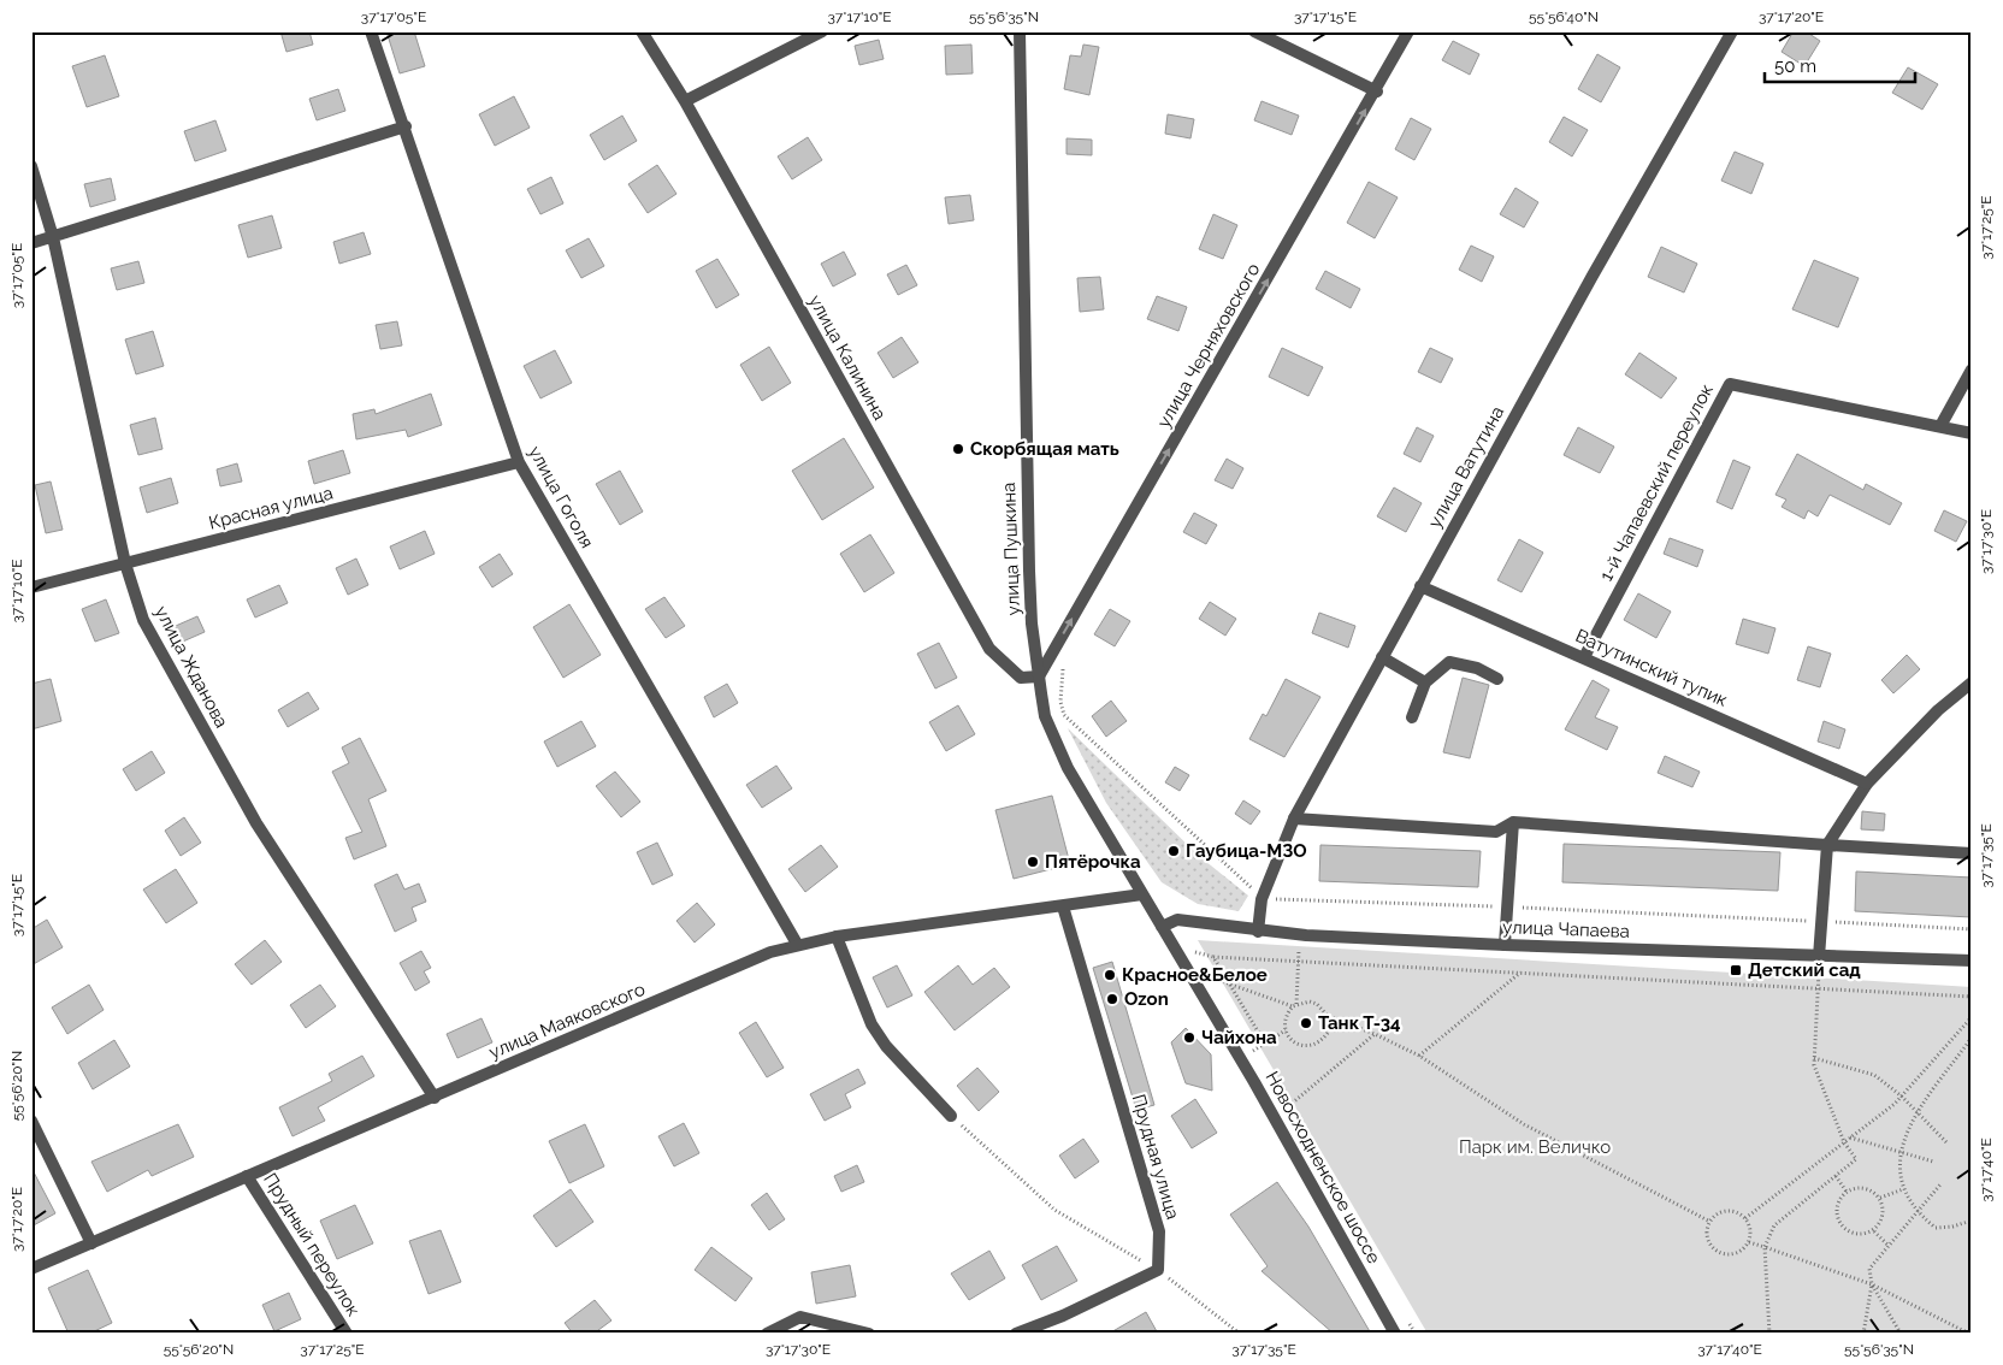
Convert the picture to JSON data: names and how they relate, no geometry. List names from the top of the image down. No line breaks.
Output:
{"streets":{"street":["улица Черняховского","улица Калинина","улица Ватутина","1-й Чапаевский переулок","улица Гоголя","Красная улица","улица Пушкина","улица Жданова","Ватутинский тупик","улица Чапаева","улица Маяковского","Прудная улица","Новосходненское шоссе","Прудный переулок"]},"crossings":[["улица Черняховского","улица Калинина"],["улица Черняховского","улица Пушкина"],["улица Калинина","улица Пушкина"],["улица Ватутина","Ватутинский тупик"],["улица Ватутина","улица Чапаева"],["1-й Чапаевский переулок","Ватутинский тупик"],["улица Гоголя","Красная улица"],["улица Гоголя","улица Маяковского"],["Красная улица","улица Жданова"],["улица Пушкина","улица Чапаева"],["улица Пушкина","улица Маяковского"],["улица Пушкина","Новосходненское шоссе"],["улица Жданова","улица Маяковского"],["улица Чапаева","Новосходненское шоссе"],["улица Маяковского","Прудная улица"],["улица Маяковского","Прудный переулок"]],"one_way":["улица Черняховского"],"parks":["Парк им. Величко"],"places":{"other":["Скорбящая мать","Гаубица-МЗО","Пятёрочка","Красное&Белое","Ozon","Танк Т-34","Чайхона"],"transit":["Детский сад"]},"scale_bar":"50 m","coordinates":["37°17'05\"E","37°17'10\"E","55°56'35\"N","37°17'15\"E","55°56'40\"N","37°17'20\"E","37°17'25\"E","37°17'30\"E","37°17'35\"E","55°56'20\"N","37°17'40\"E"]}
